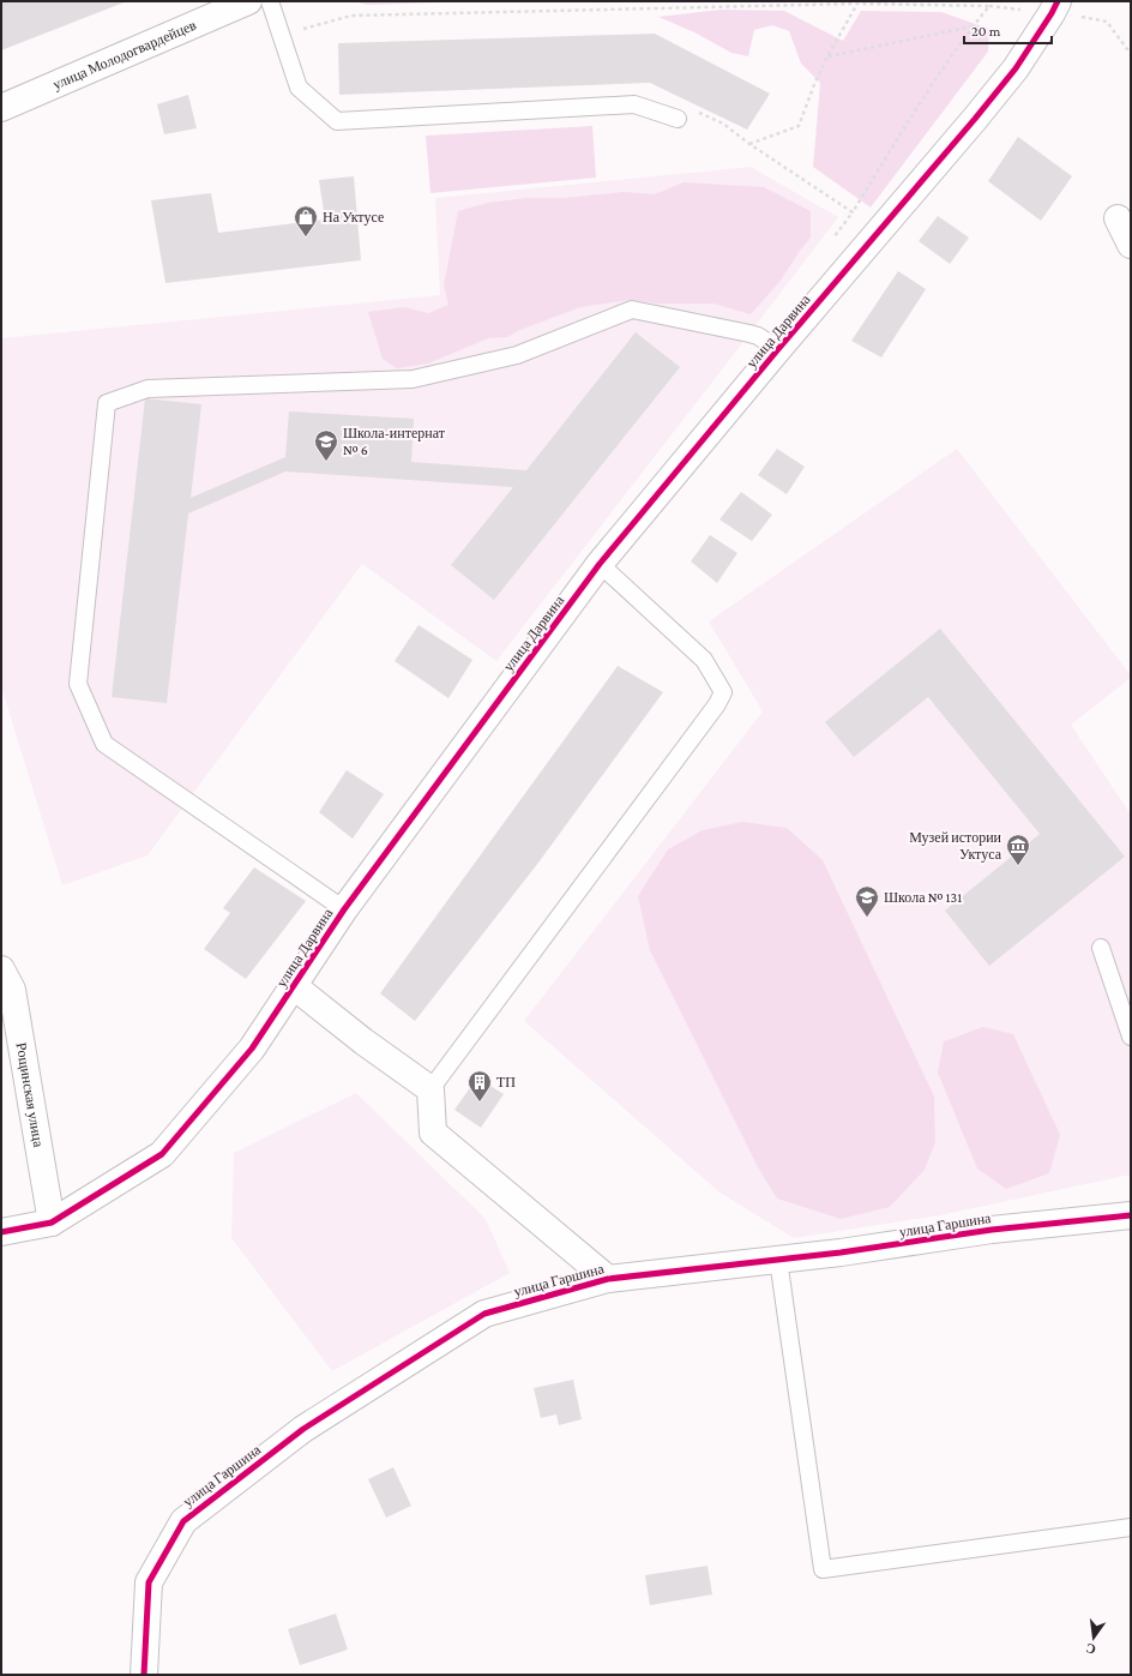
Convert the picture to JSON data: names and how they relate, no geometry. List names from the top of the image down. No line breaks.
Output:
{"streets":{"street":["улица Молодогвардейцев","улица Дарвина","Рощинская улица","улица Гаршина"]},"crossings":[["улица Дарвина","Рощинская улица"]],"places":{"shop":["На Уктусе"],"school or university":["Школа-интернат № 6","Школа № 131"],"museum":["Музей истории Уктуса"],"building":["ТП"]},"scale_bar":"20 m","north":"bottom"}
